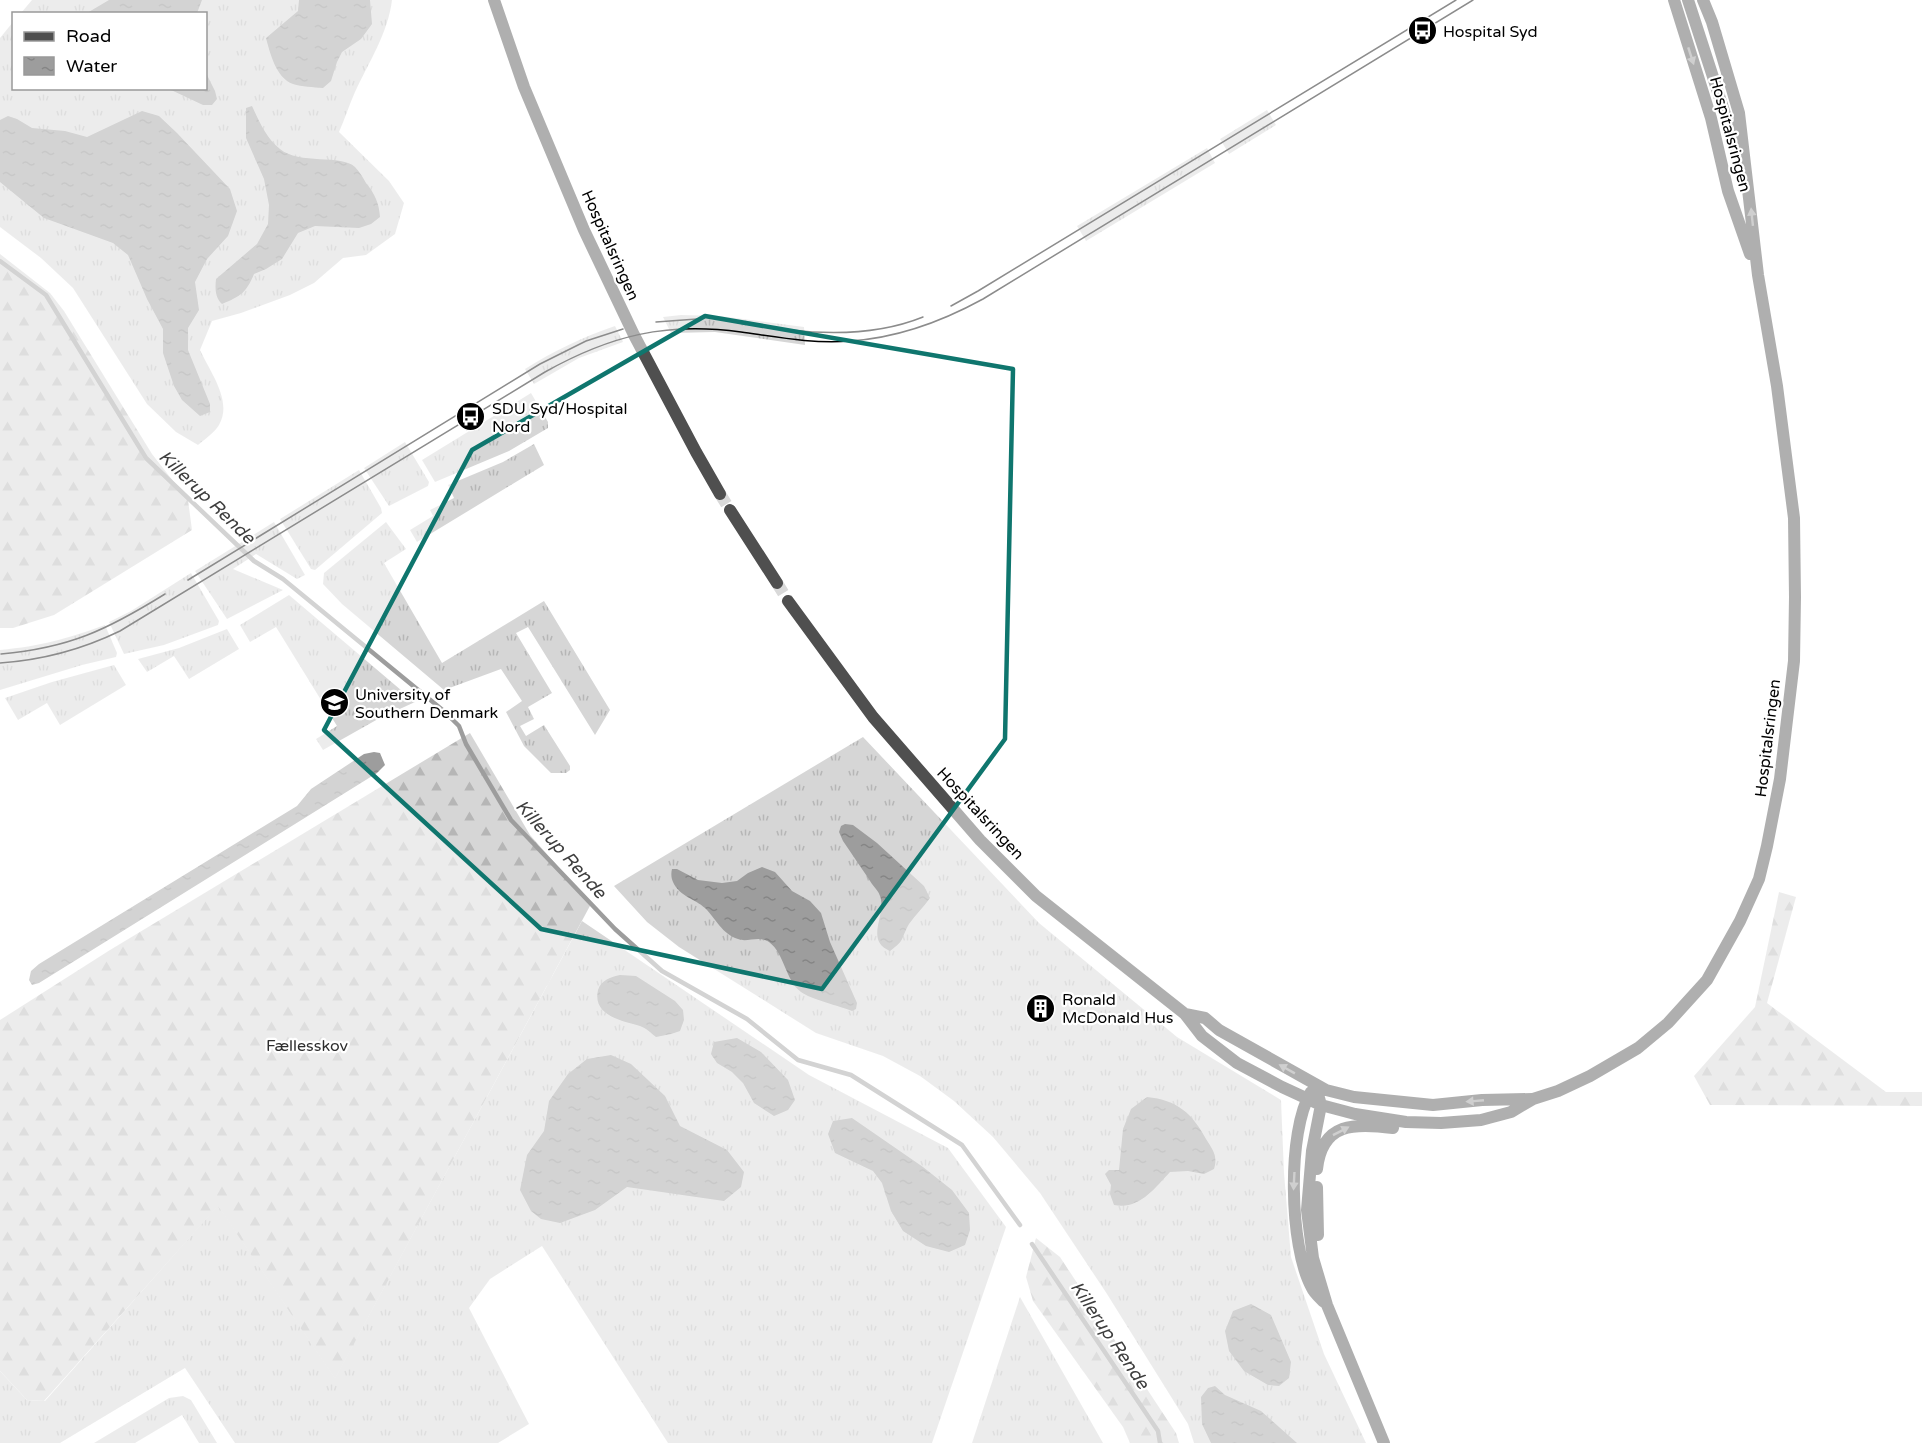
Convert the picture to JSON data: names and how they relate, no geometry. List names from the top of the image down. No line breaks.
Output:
{"streets":{"street":["Hospitalsringen"]},"water":["Killerup Rende"],"parks":["Fællesskov"],"places":{"bus stop":["Hospital Syd","SDU Syd/Hospital Nord"],"school or university":["University of Southern Denmark"],"building":["Ronald McDonald Hus"]},"legend":["Road","Water"]}
